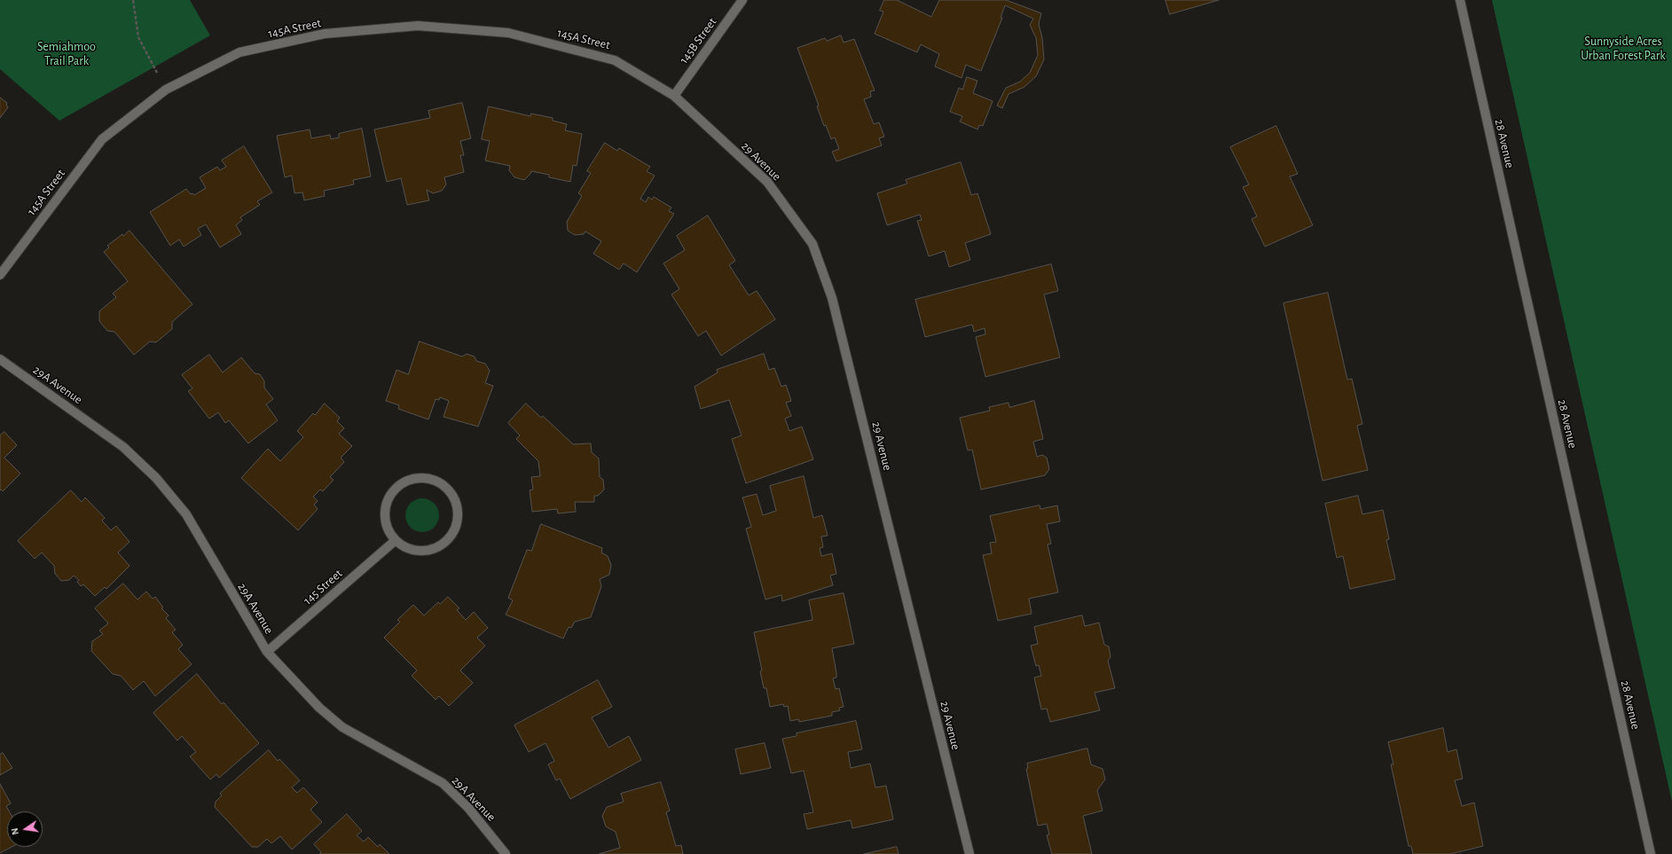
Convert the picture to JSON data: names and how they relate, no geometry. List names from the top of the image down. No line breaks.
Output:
{"streets":{"street":["145A Street","145B Street","28 Avenue","29 Avenue","29A Avenue","145 Street"]},"crossings":[["145A Street","145B Street"],["145A Street","29 Avenue"],["145B Street","29 Avenue"],["29A Avenue","145 Street"]],"parks":["Sunnyside Acres Urban Forest Park","Semiahmoo Trail Park"],"north":"left"}
